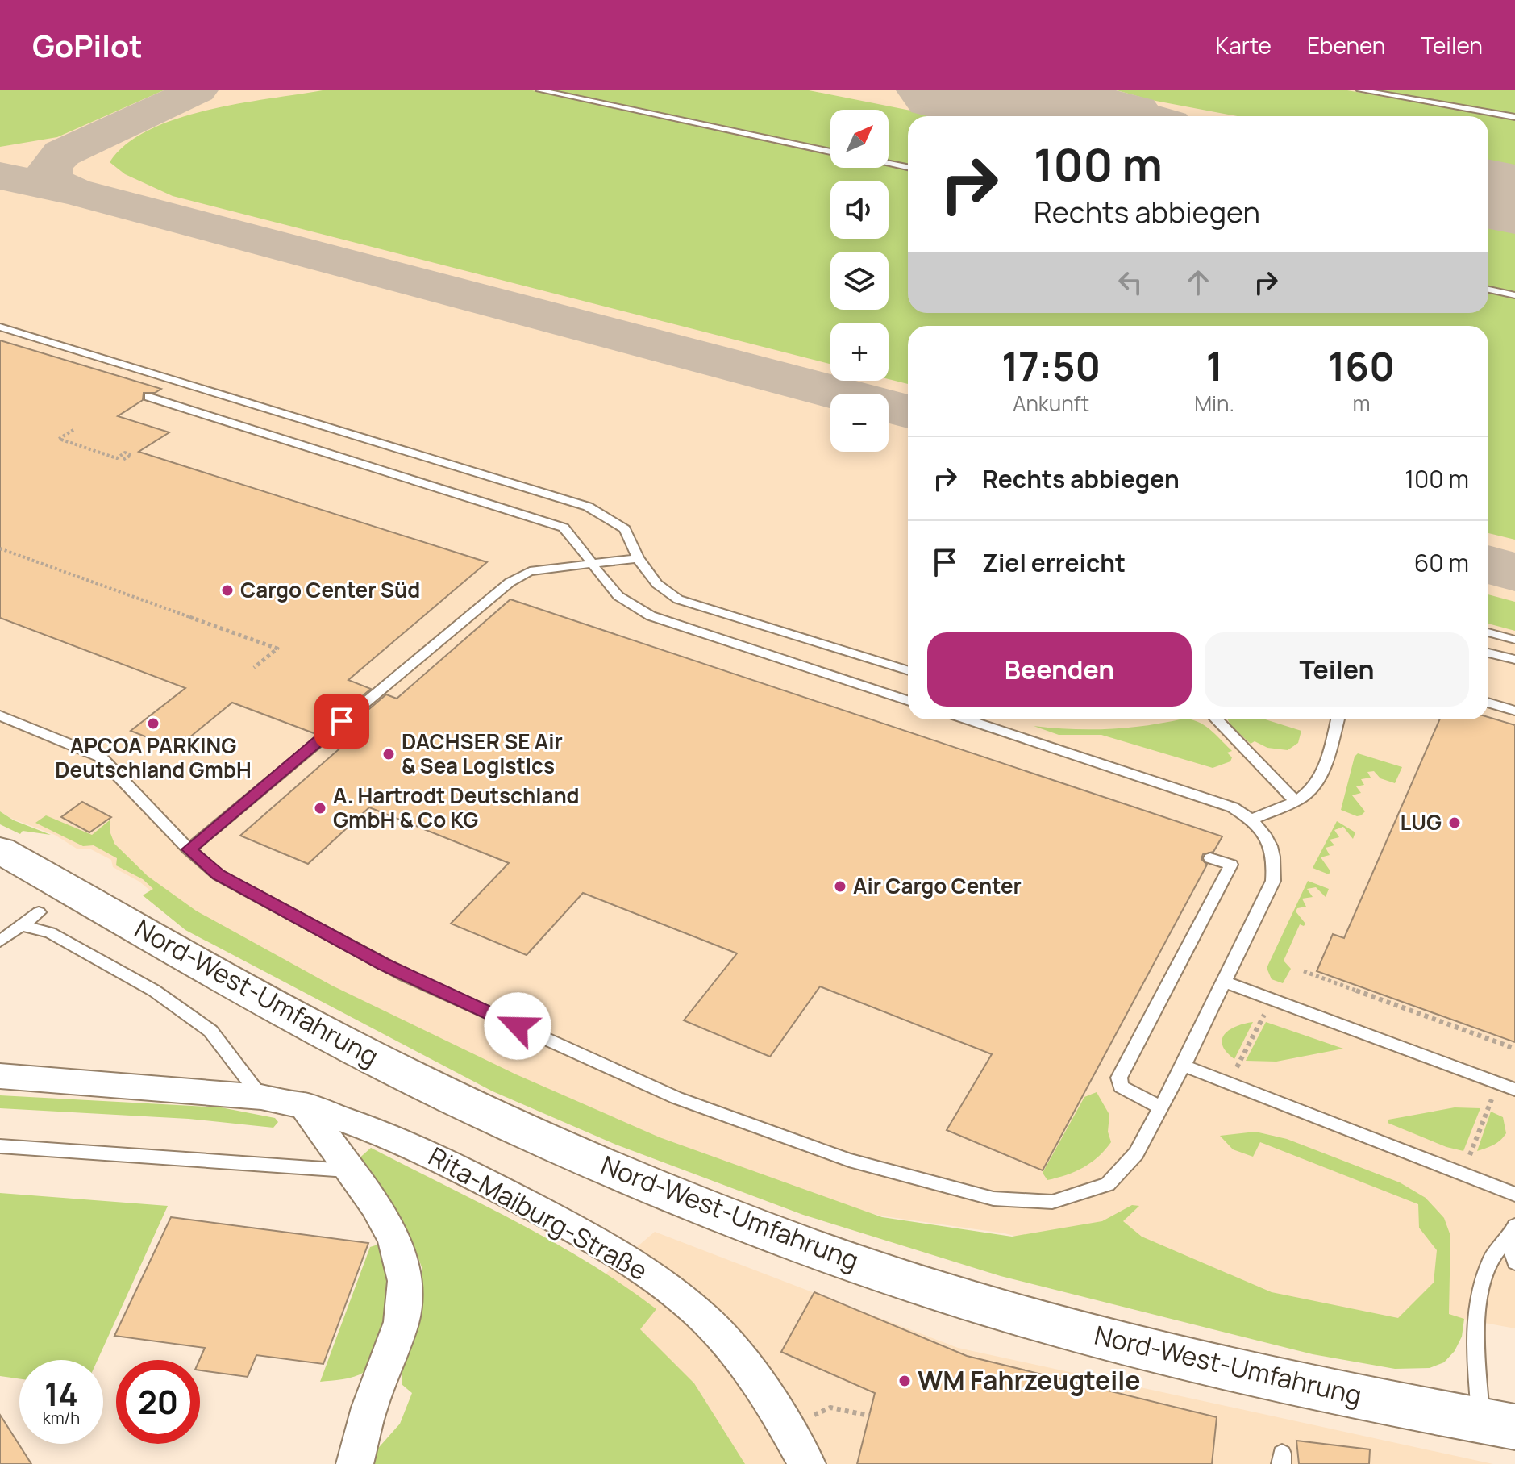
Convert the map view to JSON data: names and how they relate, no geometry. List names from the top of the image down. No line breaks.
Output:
{"streets":{"main road":["Nord-West-Umfahrung"],"street":["Rita-Maiburg-Straße"]},"places":["Cargo Center Süd","APCOA PARKING Deutschland GmbH","DACHSER SE Air & Sea Logistics","A. Hartrodt Deutschland GmbH & Co KG","LUG","Air Cargo Center","WM Fahrzeugteile"],"north":"top right","page":{"header":"GoPilot","nav":["Karte","Ebenen","Teilen"],"map_buttons":["+","−"],"turn":["100 m","Rechts abbiegen"],"eta":["17:50","Ankunft","1","Min.","160","m"],"list":[{"name":"Rechts abbiegen","value":"100 m"},{"name":"Ziel erreicht","value":"60 m"}],"buttons":["Beenden","Teilen"],"speed":"14 km/h","limit":"20"}}
